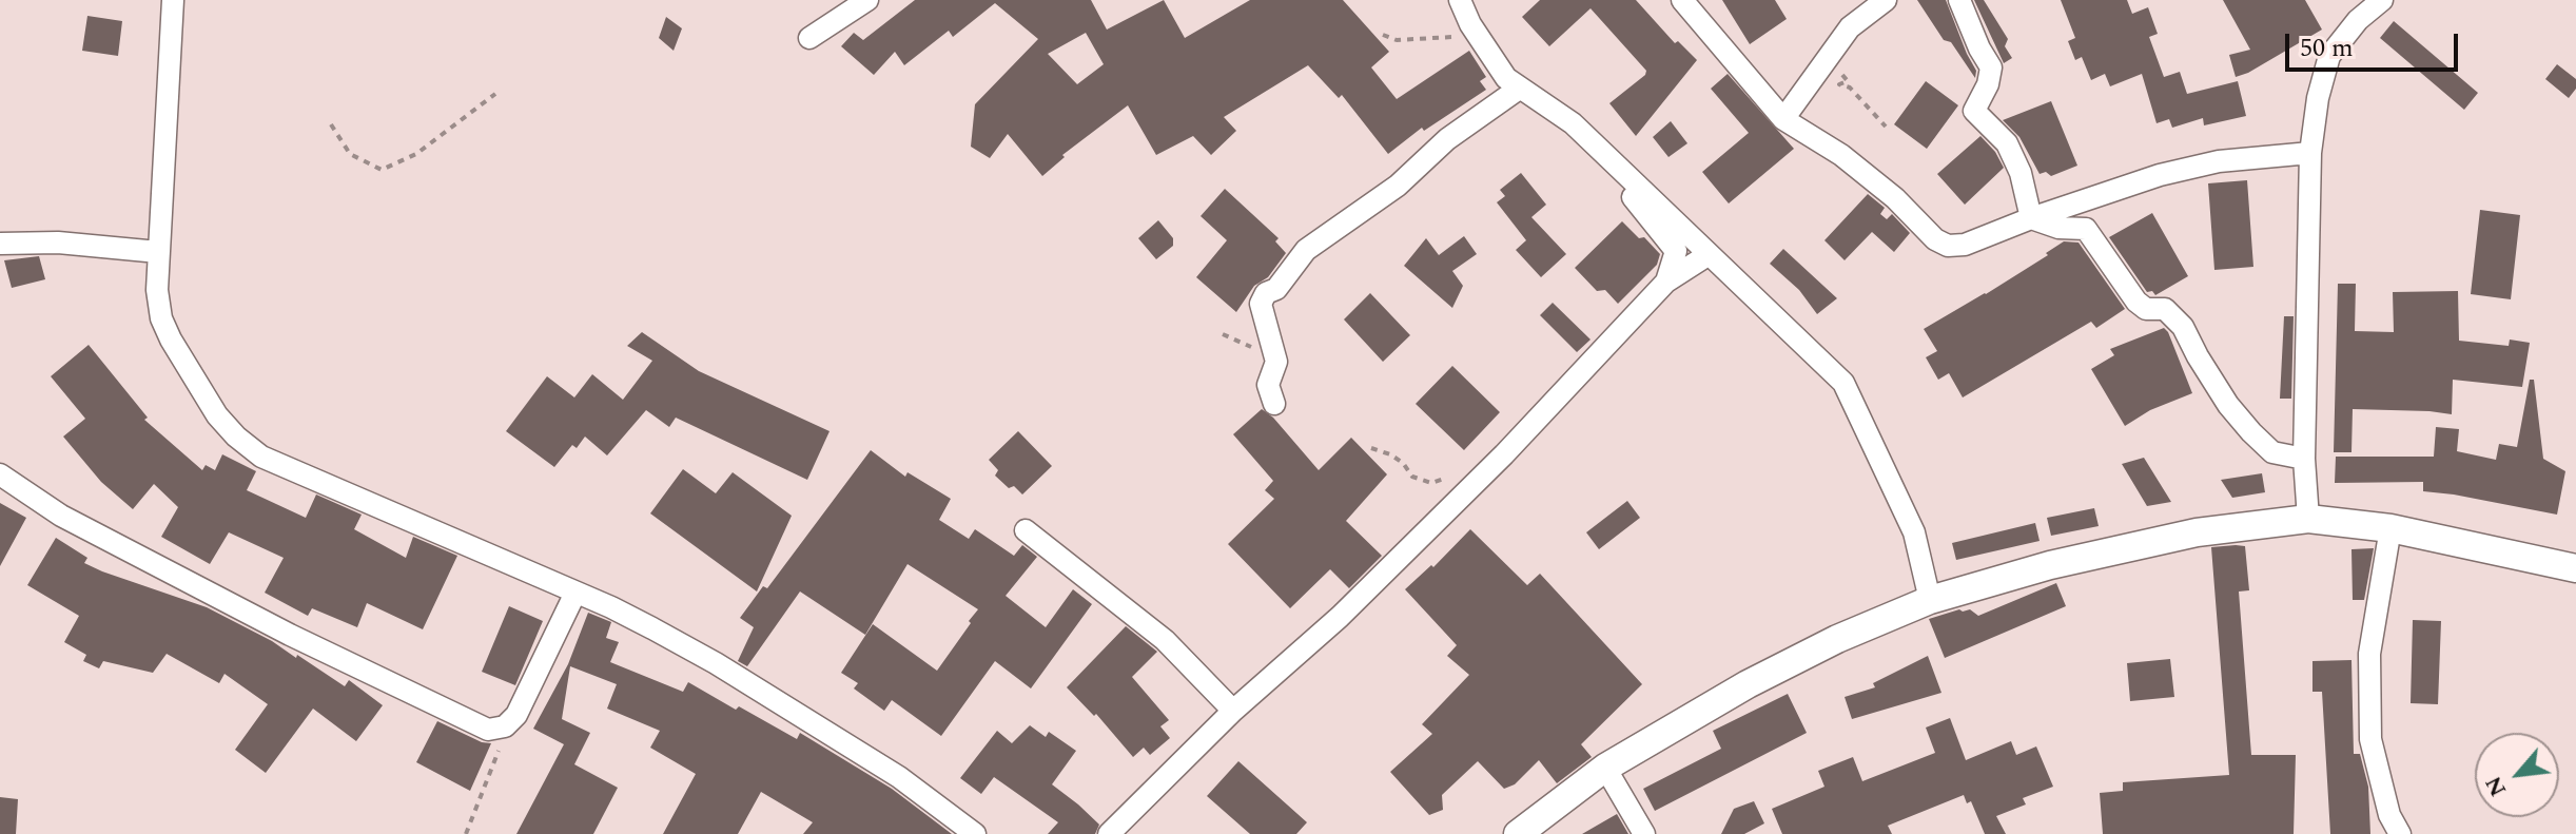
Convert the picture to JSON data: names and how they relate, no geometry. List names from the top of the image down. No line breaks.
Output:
{"scale_bar":"50 m","north":"bottom left"}
